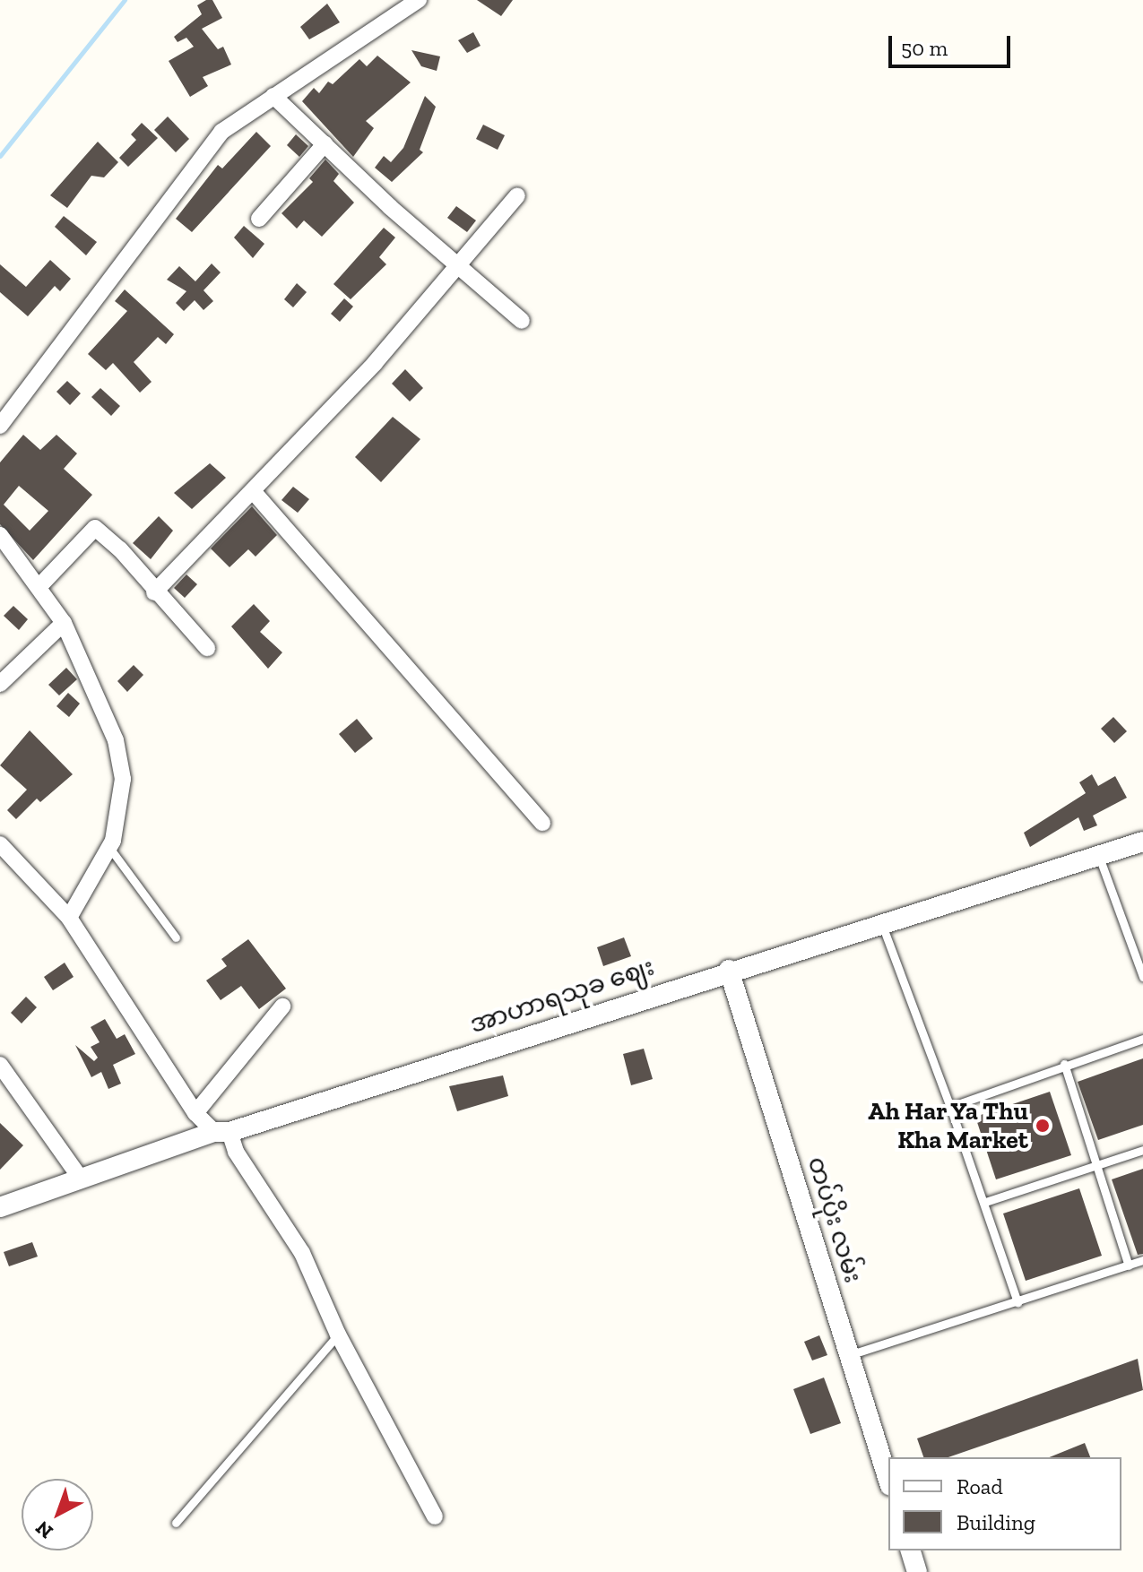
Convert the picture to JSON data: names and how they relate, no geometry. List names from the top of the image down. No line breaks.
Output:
{"streets":{"street":["အာဟာရသုခ ဈေး","တပ်ပိုး လမ်း"]},"crossings":[["အာဟာရသုခ ဈေး","တပ်ပိုး လမ်း"]],"places":["Ah Har Ya Thu Kha Market"],"legend":["Road","Building"],"scale_bar":"50 m","north":"bottom left"}
